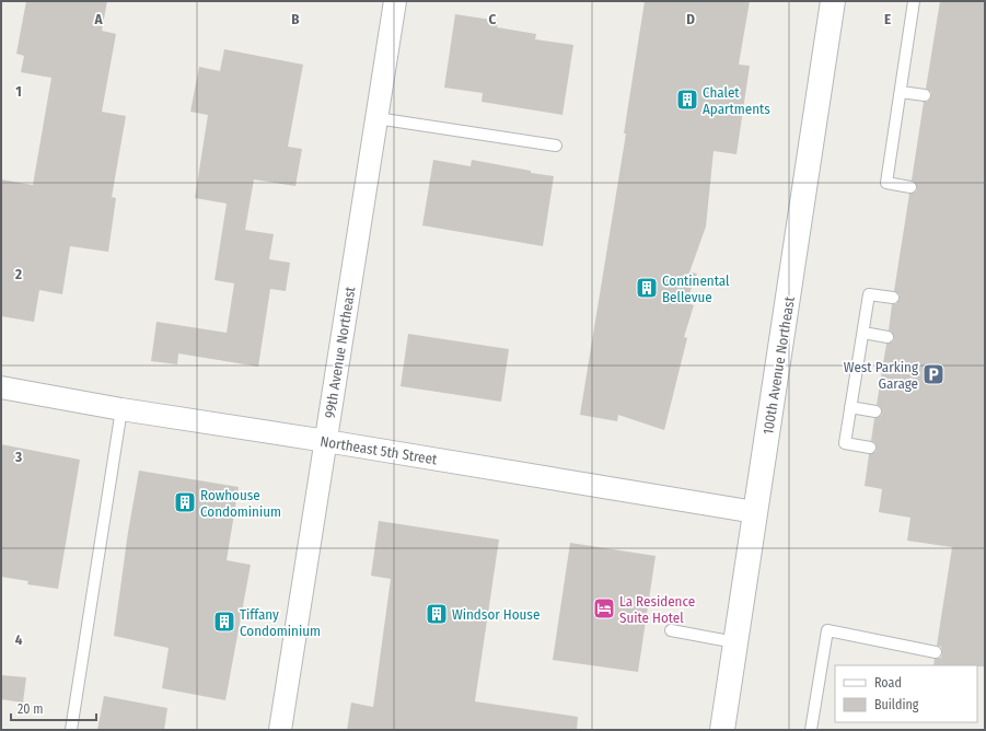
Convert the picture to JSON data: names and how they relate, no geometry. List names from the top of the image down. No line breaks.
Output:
{"streets":{"main road":["100th Avenue Northeast"],"street":["99th Avenue Northeast","Northeast 5th Street"]},"crossings":[["99th Avenue Northeast","Northeast 5th Street"],["100th Avenue Northeast","Northeast 5th Street"]],"places":{"building":["Chalet Apartments","Continental Bellevue","Rowhouse Condominium","Windsor House","Tiffany Condominium"],"parking":["West Parking Garage"],"hotel":["La Residence Suite Hotel"]},"legend":["Road","Building"],"scale_bar":"20 m","grid":{"columns":["A","B","C","D","E"],"rows":["1","2","3","4"]}}
